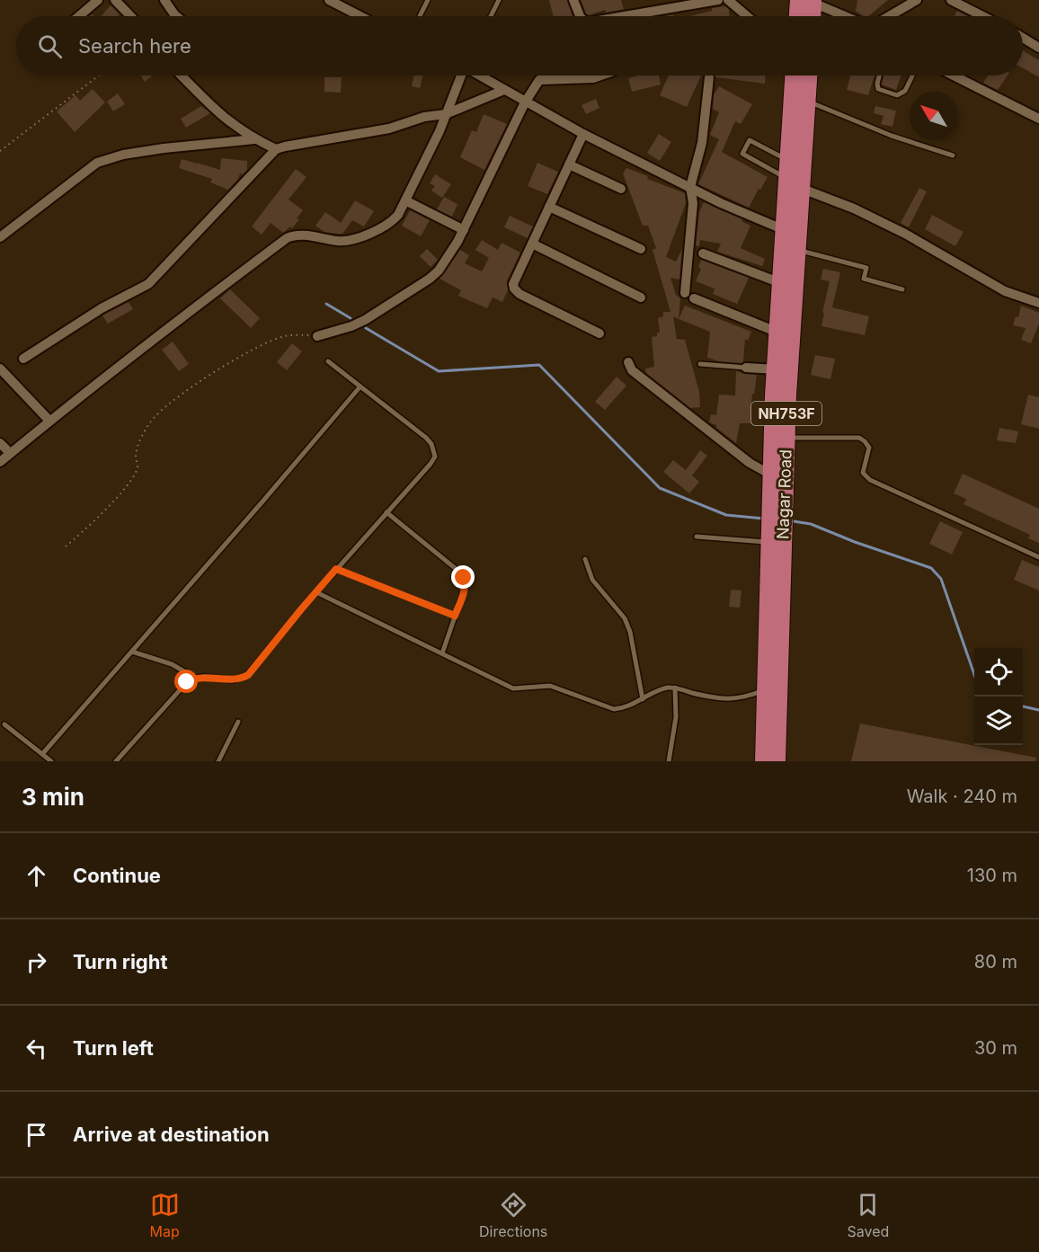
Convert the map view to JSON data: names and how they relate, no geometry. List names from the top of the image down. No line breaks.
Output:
{"streets":{"highway":["NH753F","Nagar Road"]},"north":"top left","page":{"search":"Search here","heading":["3 min","Walk · 240 m"],"list":[["Continue","130 m"],["Turn right","80 m"],["Turn left","30 m"],"Arrive at destination"],"nav":["Map","Directions","Saved"]}}
